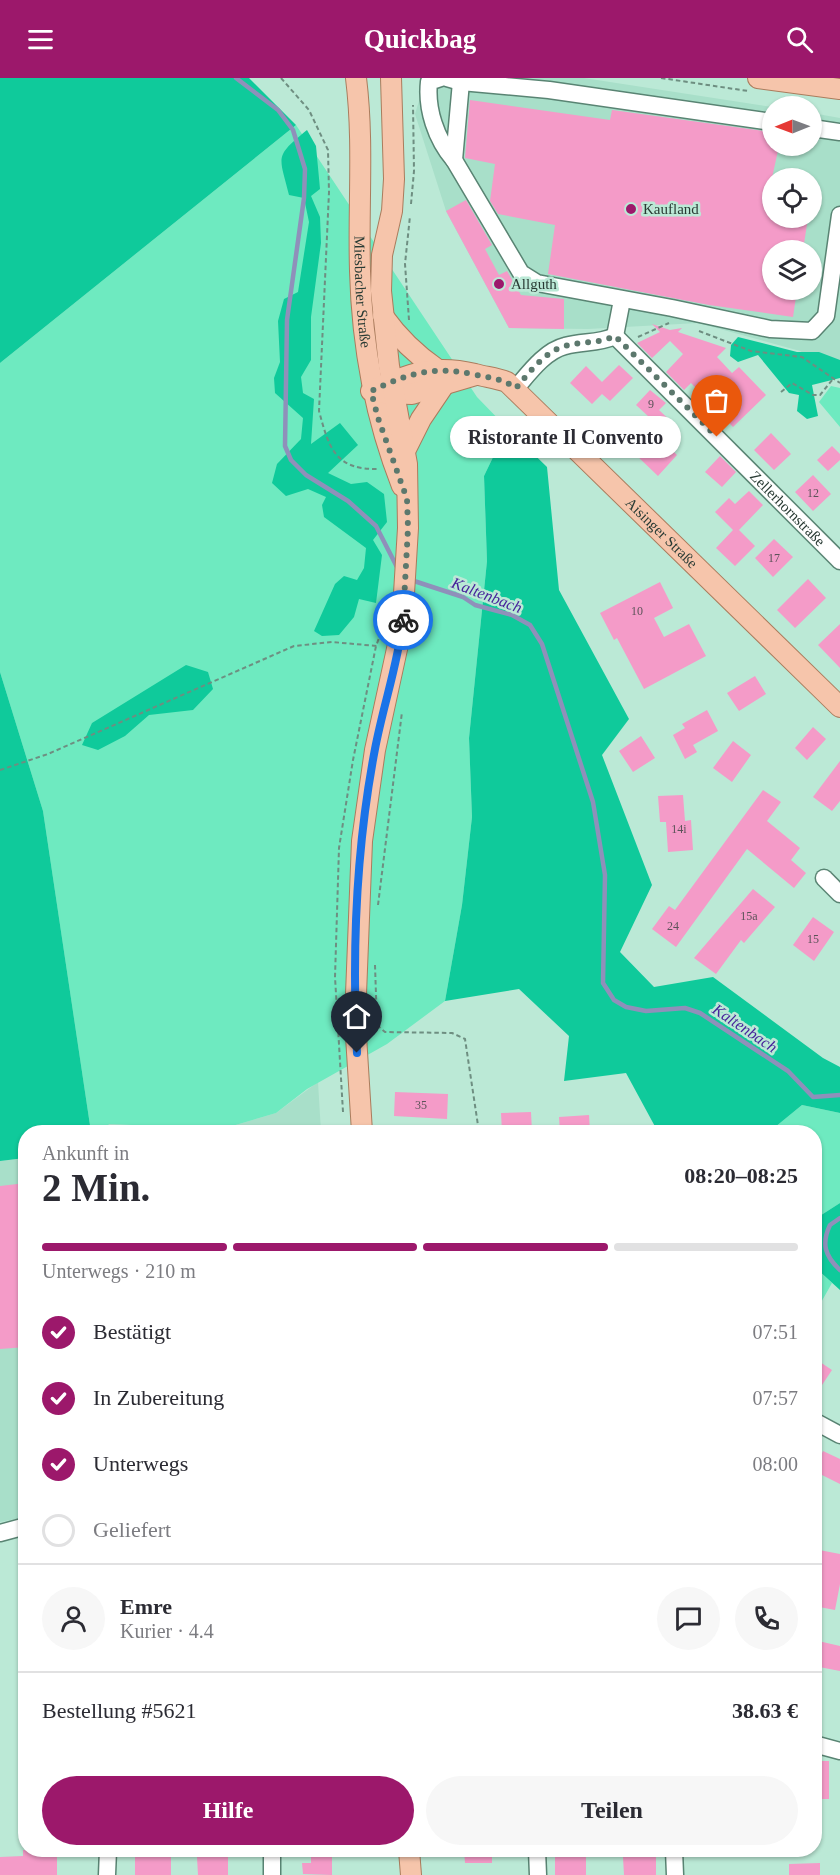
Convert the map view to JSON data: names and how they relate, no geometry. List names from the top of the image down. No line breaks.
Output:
{"streets":{"main road":["Miesbacher Straße","Aisinger Straße"],"street":["Zellerhornstraße"]},"crossings":[["Miesbacher Straße","Aisinger Straße"]],"water":["Kaltenbach"],"places":["Kaufland","Allguth","Ristorante Il Convento"],"house_numbers":["9","12","17","10","14i","15a","24","15","35"],"north":"left","page":{"header":"Quickbag","bubble":"Ristorante Il Convento","heading":["2 Min.","Ankunft in","08:20–08:25"],"panel":["Emre","Kurier · 4.4","Bestellung #5621","38.63 €"],"bar":"Unterwegs · 210 m","list":[["Bestätigt","07:51"],["In Zubereitung","07:57"],["Unterwegs","08:00"],"Geliefert"],"buttons":["Hilfe","Teilen"]}}
